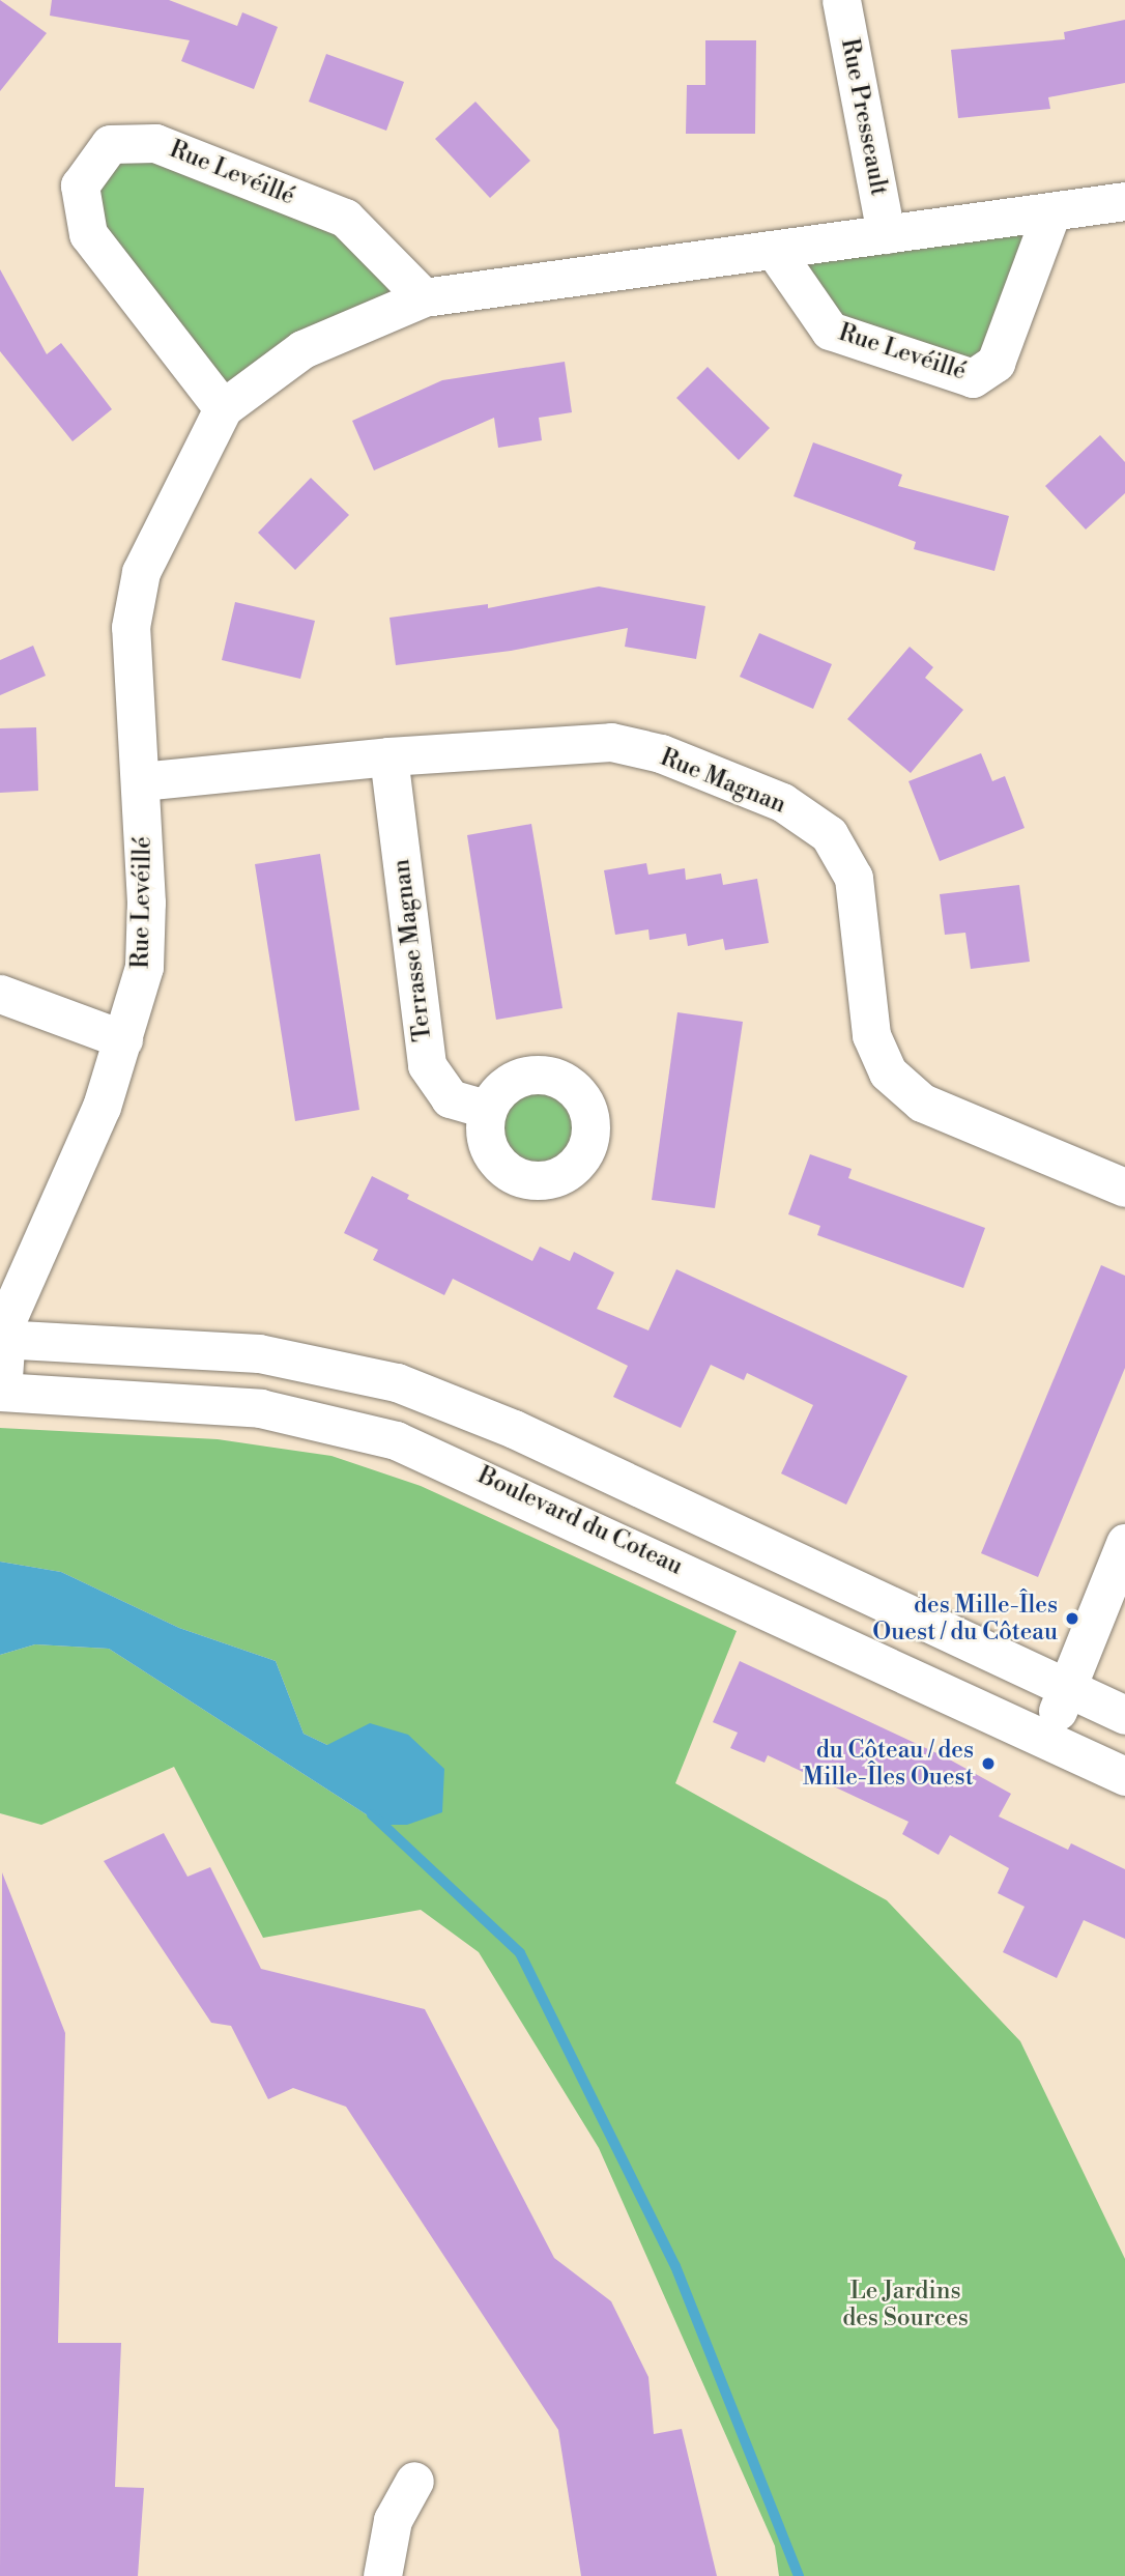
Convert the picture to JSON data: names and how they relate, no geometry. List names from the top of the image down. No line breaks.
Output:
{"streets":{"street":["Rue Presseault","Rue Levéillé","Rue Magnan","Terrasse Magnan","Boulevard du Coteau"]},"crossings":[["Rue Presseault","Rue Levéillé"],["Rue Levéillé","Rue Magnan"],["Rue Levéillé","Boulevard du Coteau"],["Rue Magnan","Terrasse Magnan"]],"parks":["Le Jardins des Sources"],"places":["des Mille-Îles Ouest / du Côteau","du Côteau / des Mille-Îles Ouest"]}
